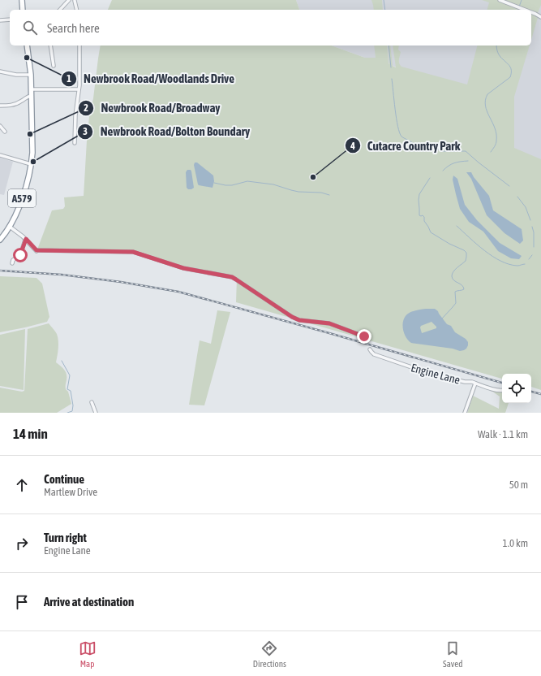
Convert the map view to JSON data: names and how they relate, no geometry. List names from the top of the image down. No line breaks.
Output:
{"streets":{"highway":["A579"],"street":["Engine Lane"]},"places":["Newbrook Road/Woodlands Drive","Newbrook Road/Broadway","Newbrook Road/Bolton Boundary","Cutacre Country Park"],"page":{"search":"Search here","heading":["14 min","Walk · 1.1 km"],"list":[["Continue","Martlew Drive","50 m"],["Turn right","Engine Lane","1.0 km"],"Arrive at destination"],"nav":["Map","Directions","Saved"]}}
